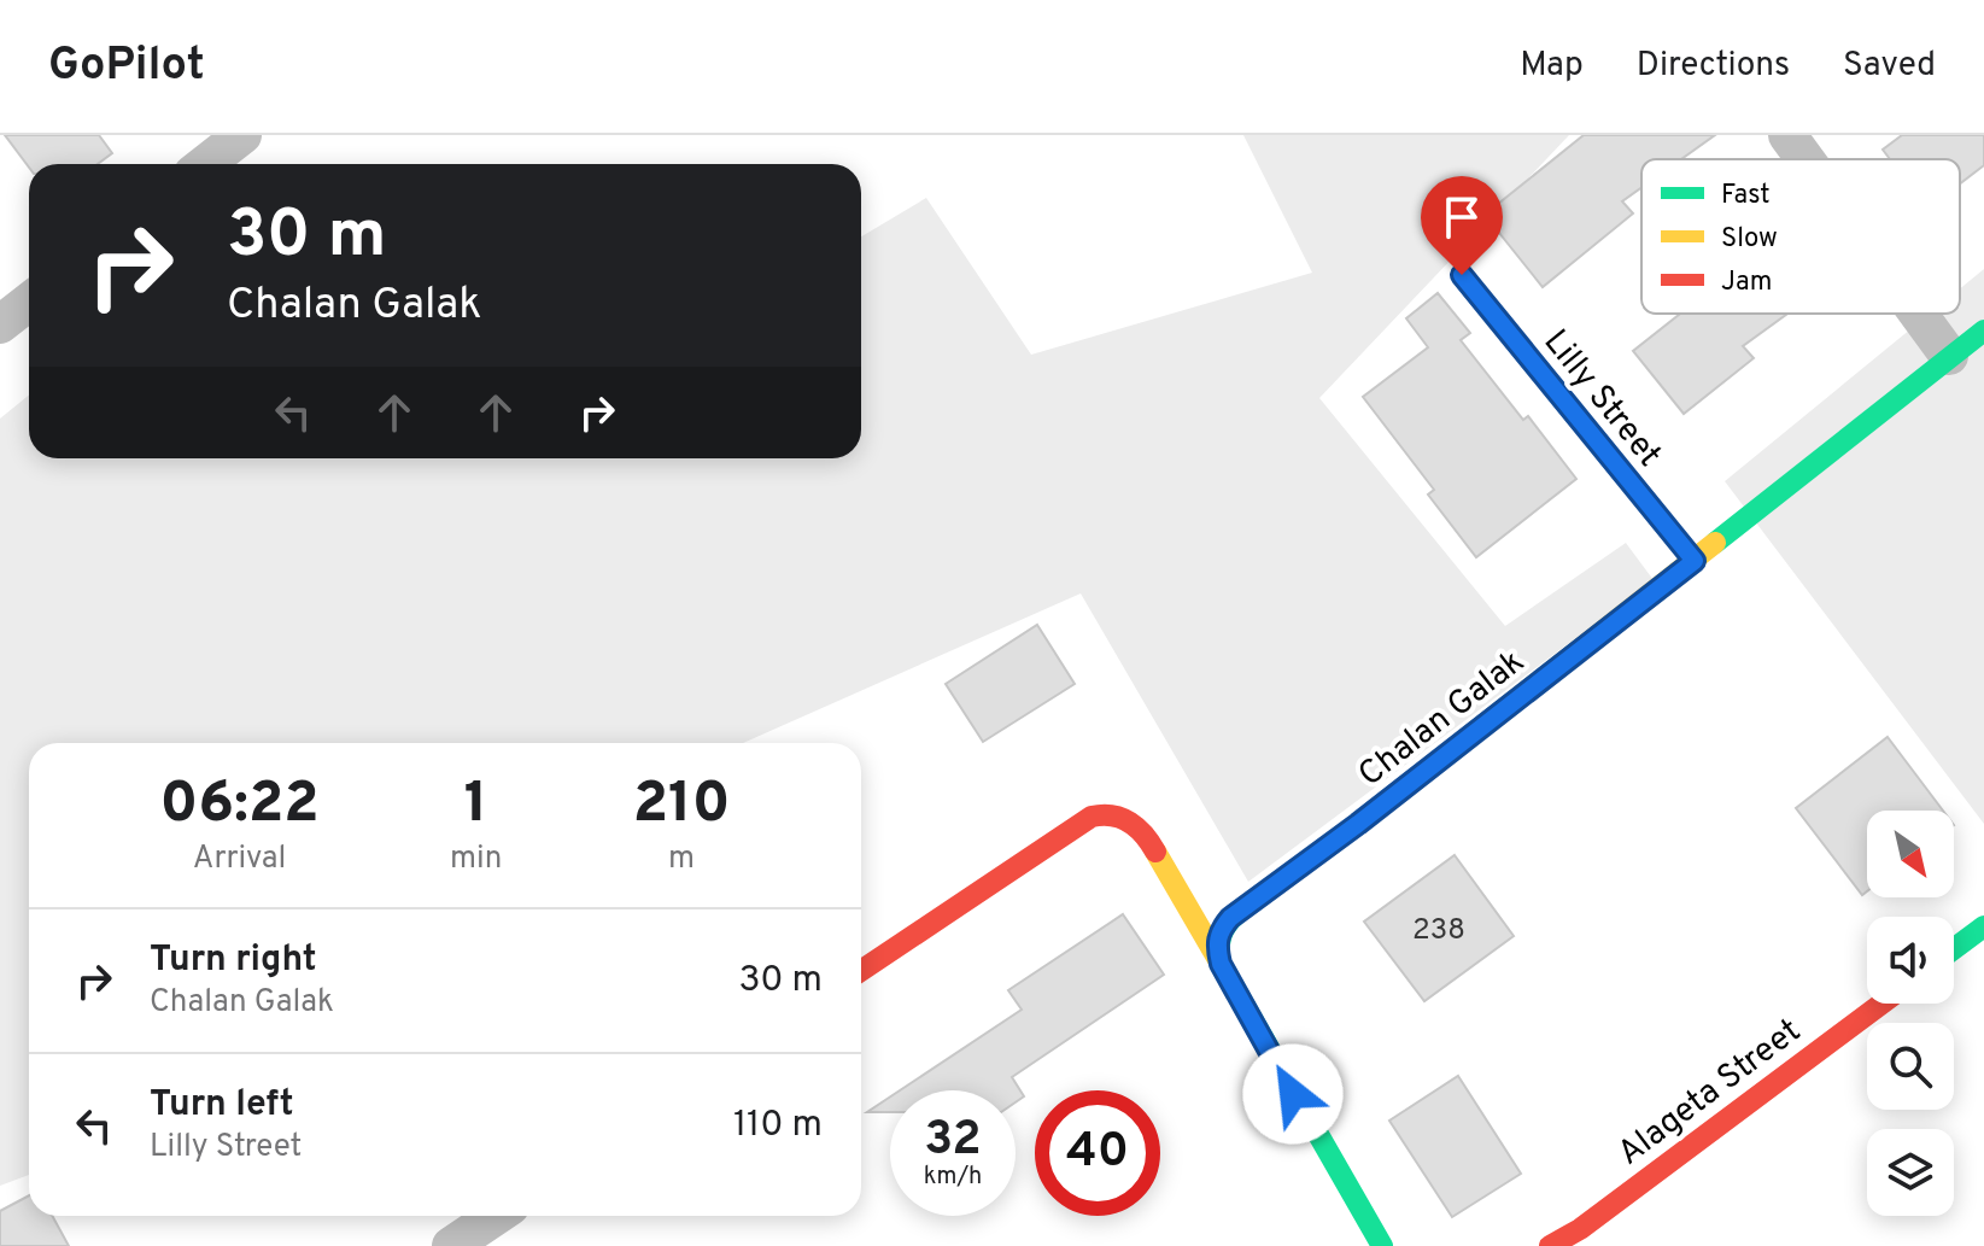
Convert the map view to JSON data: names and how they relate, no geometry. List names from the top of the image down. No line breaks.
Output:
{"streets":{"street":["Lilly Street","Chalan Galak","Alageta Street"]},"crossings":[["Lilly Street","Chalan Galak"]],"house_numbers":["238"],"legend":["Fast","Slow","Jam"],"north":"bottom right","page":{"header":"GoPilot","nav":["Map","Directions","Saved"],"turn":["30 m","Chalan Galak"],"eta":["06:22","Arrival","1","min","210","m"],"list":[{"name":"Turn right","note":"Chalan Galak","value":"30 m"},{"name":"Turn left","note":"Lilly Street","value":"110 m"}],"speed":"32 km/h","limit":"40"}}
